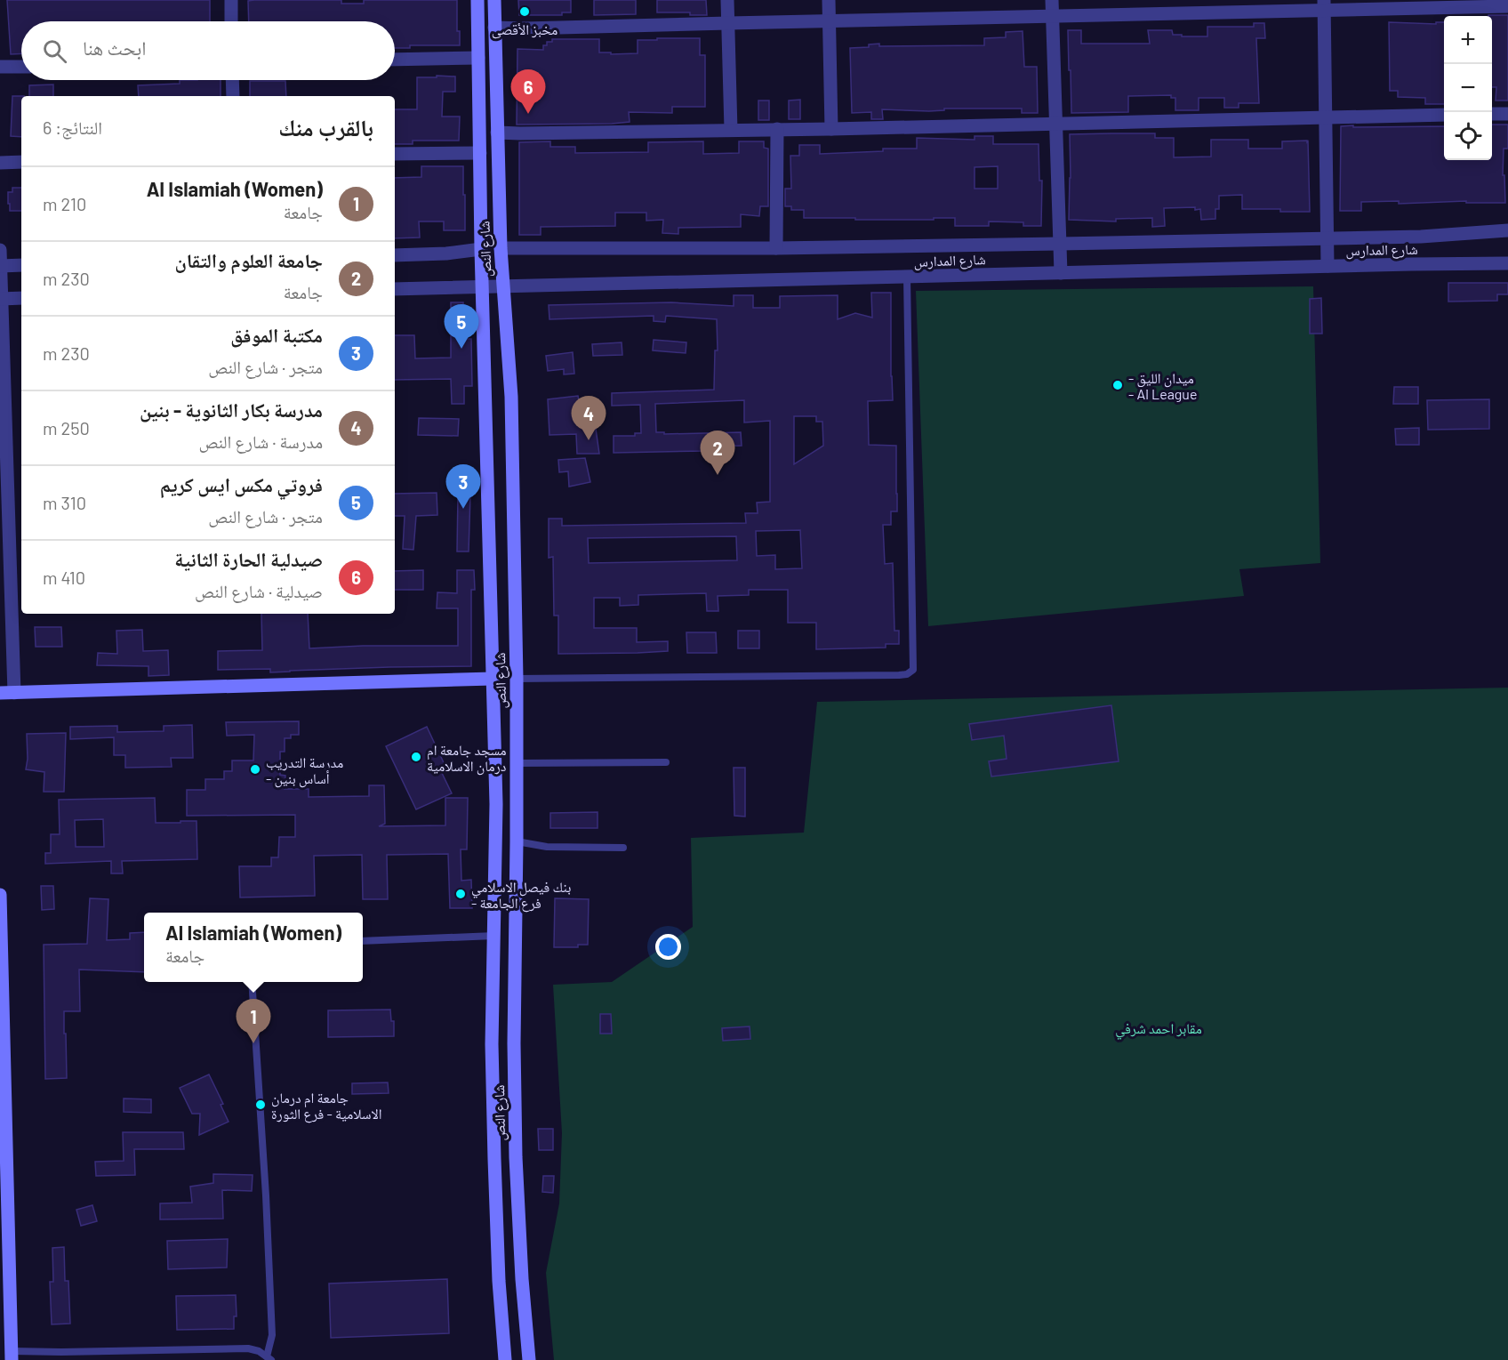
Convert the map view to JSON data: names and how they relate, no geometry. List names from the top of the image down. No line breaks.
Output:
{"streets":{"main road":["شارع النص"],"street":["شارع المدارس"]},"crossings":[["شارع النص","شارع المدارس"]],"parks":["مقابر احمد شرفي"],"places":["مخبز الأقصى","- ميدان الليق - Al League","مسجد جامعة ام درمان الاسلامية","مدرسة التدريب - أساس بنين","بنك فيصل الاسلامي - فرع الجامعة","جامعة ام درمان الاسلامية - فرع الثورة"],"page":{"map_buttons":["+","−"],"search":"ابحث هنا","pins":["6","5","4","2","3","1"],"heading":["بالقرب منك","النتائج: 6"],"list":[{"mark":"1","name":"Al Islamiah (Women)","note":"جامعة","value":"210 m"},{"mark":"2","name":"جامعة العلوم والتقان","note":"جامعة","value":"230 m"},{"mark":"3","name":"مكتبة الموفق","note":"متجر · شارع النص","value":"230 m"},{"mark":"4","name":"مدرسة بكار الثانوية - بنين","note":"مدرسة · شارع النص","value":"250 m"},{"mark":"5","name":"فروتي مكس ايس كريم","note":"متجر · شارع النص","value":"310 m"},{"mark":"6","name":"صيدلية الحارة الثانية","note":"صيدلية · شارع النص","value":"410 m"}],"popup":["Al Islamiah (Women)","جامعة"]}}
